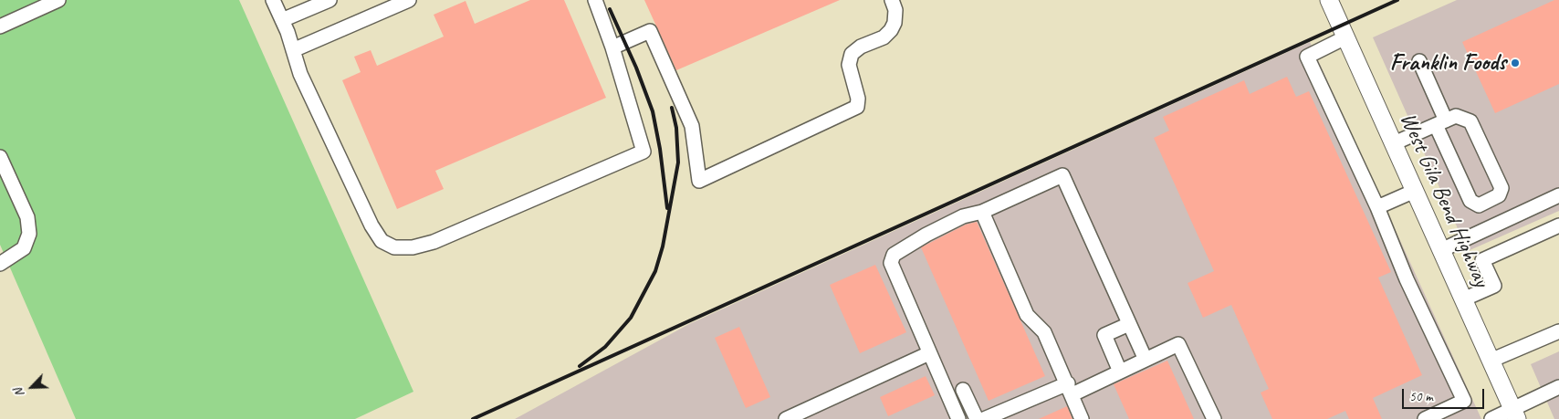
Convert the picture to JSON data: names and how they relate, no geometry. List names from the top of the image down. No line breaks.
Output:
{"streets":{"main road":["West Gila Bend Highway"]},"places":["Franklin Foods"],"scale_bar":"50 m","north":"bottom left"}
